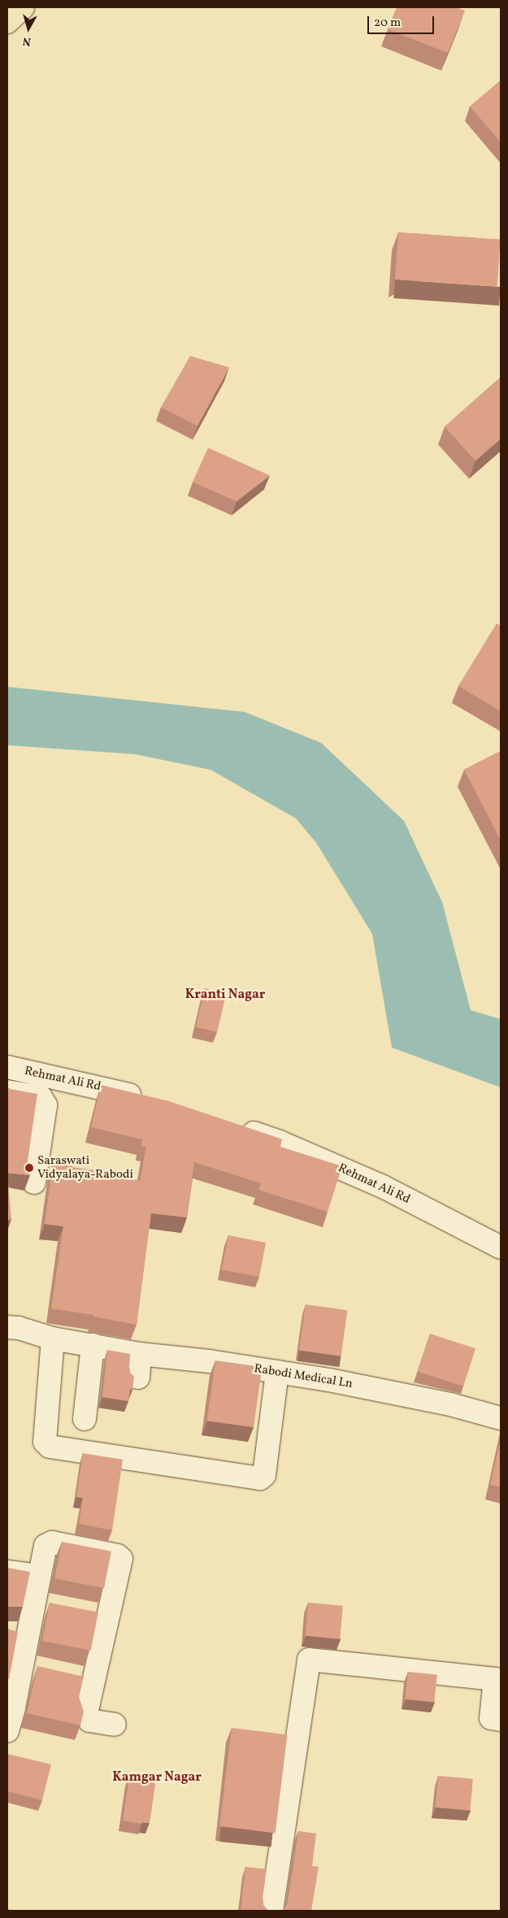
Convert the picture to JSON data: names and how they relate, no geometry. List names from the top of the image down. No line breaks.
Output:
{"streets":{"street":["Rehmat Ali Rd","Rabodi Medical Ln"]},"districts":["Kranti Nagar","Kamgar Nagar"],"places":["Saraswati Vidyalaya-Rabodi"],"scale_bar":"20 m","north":"bottom"}
